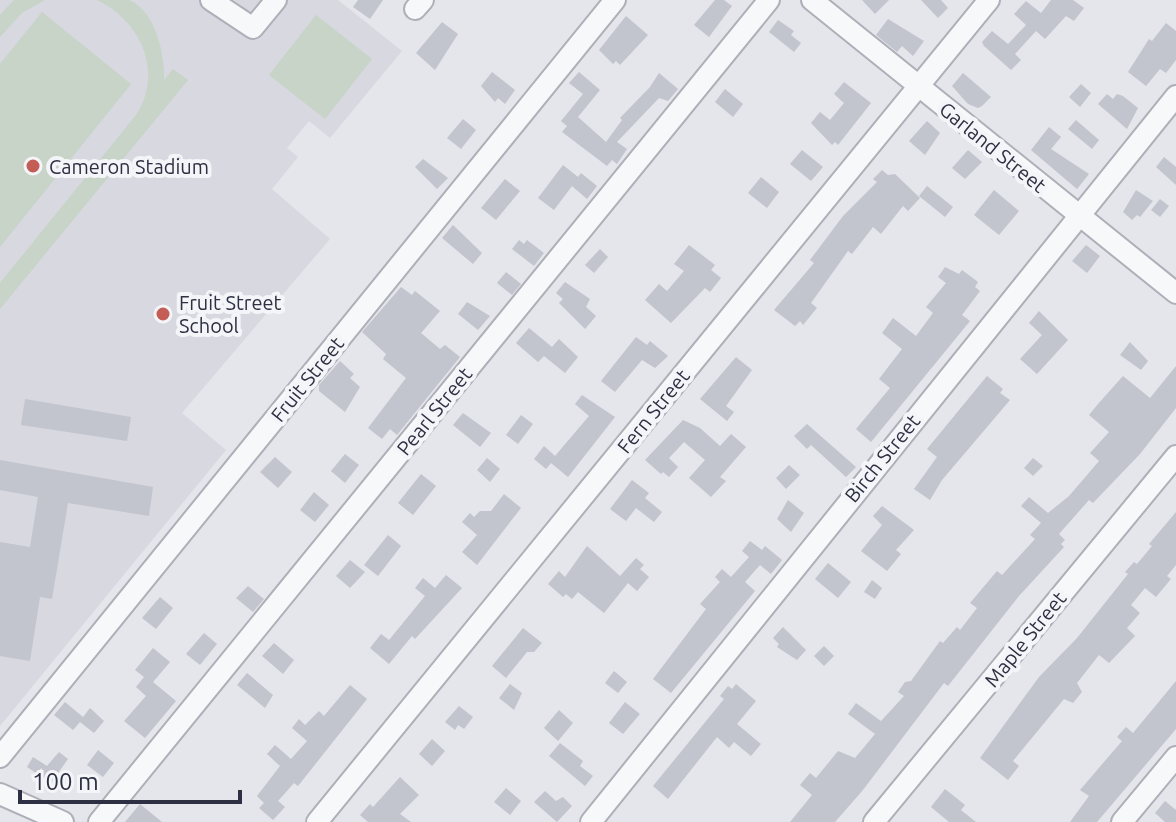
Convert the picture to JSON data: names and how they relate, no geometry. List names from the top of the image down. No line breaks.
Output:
{"streets":{"street":["Garland Street","Fruit Street","Pearl Street","Fern Street","Birch Street","Maple Street"]},"crossings":[["Garland Street","Fern Street"],["Garland Street","Birch Street"]],"places":["Cameron Stadium","Fruit Street School"],"scale_bar":"100 m"}
